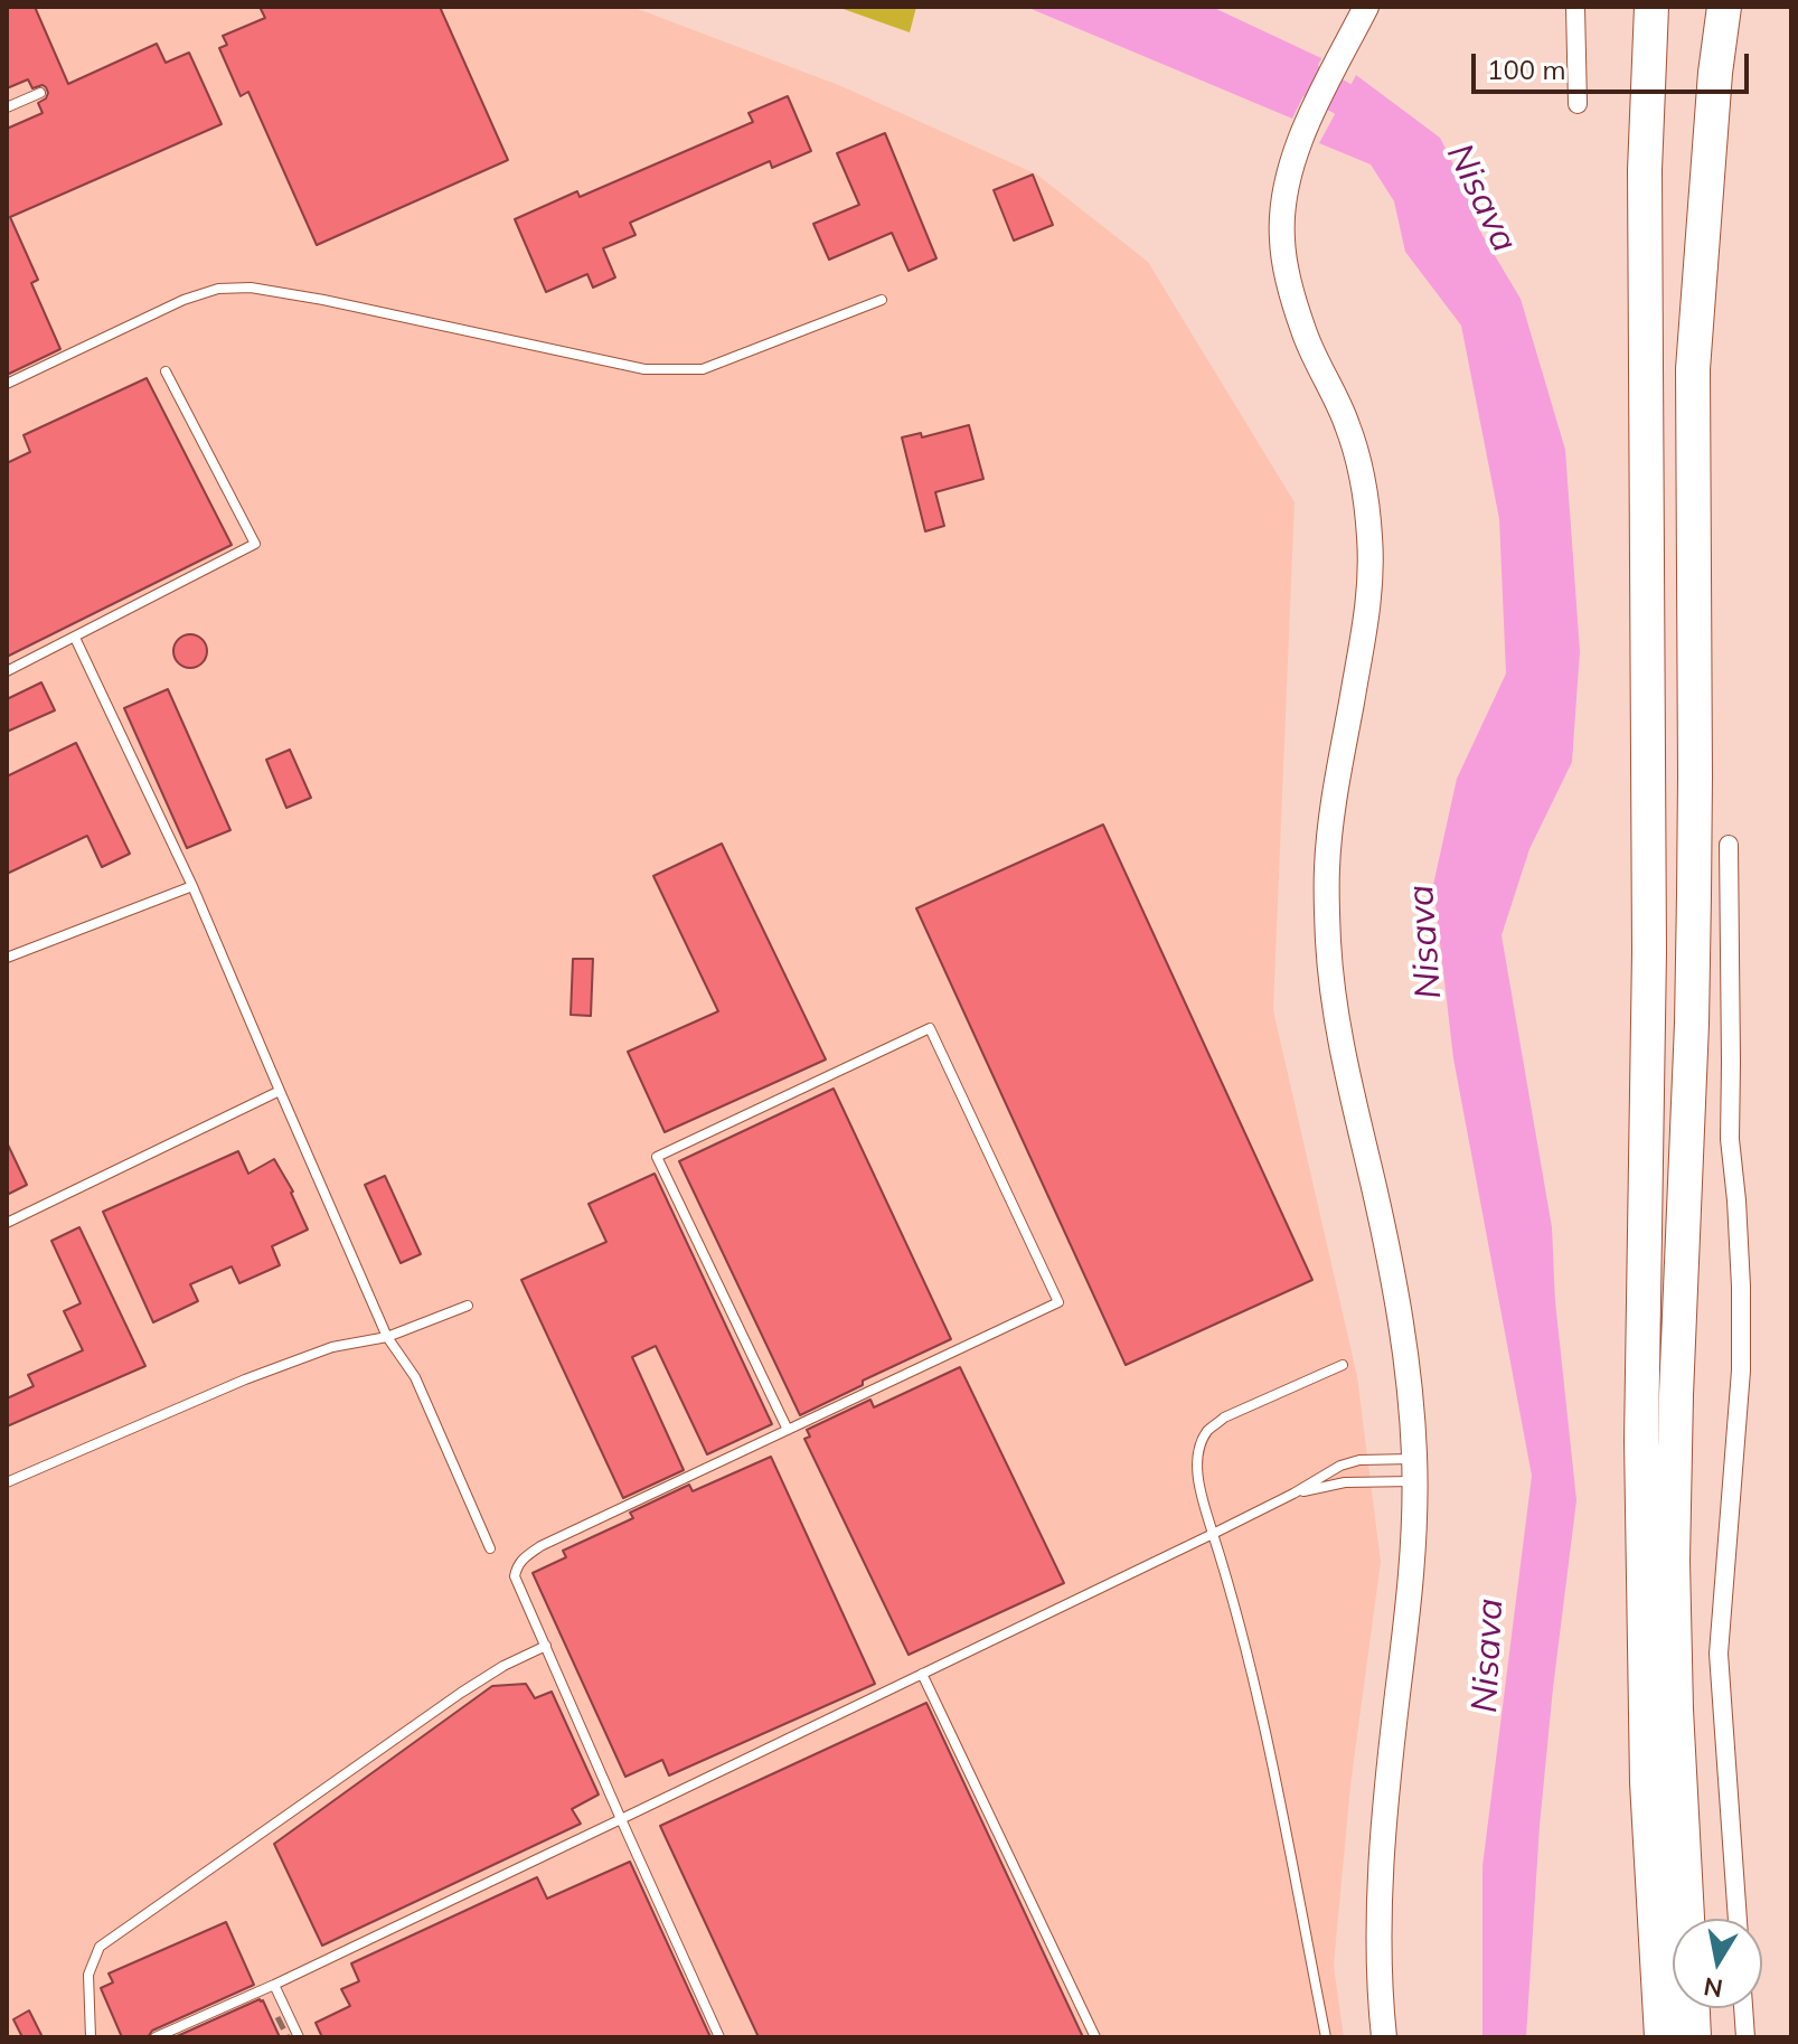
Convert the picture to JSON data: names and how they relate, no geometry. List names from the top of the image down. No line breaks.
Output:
{"water":["Nisava"],"scale_bar":"100 m","north":"bottom"}
